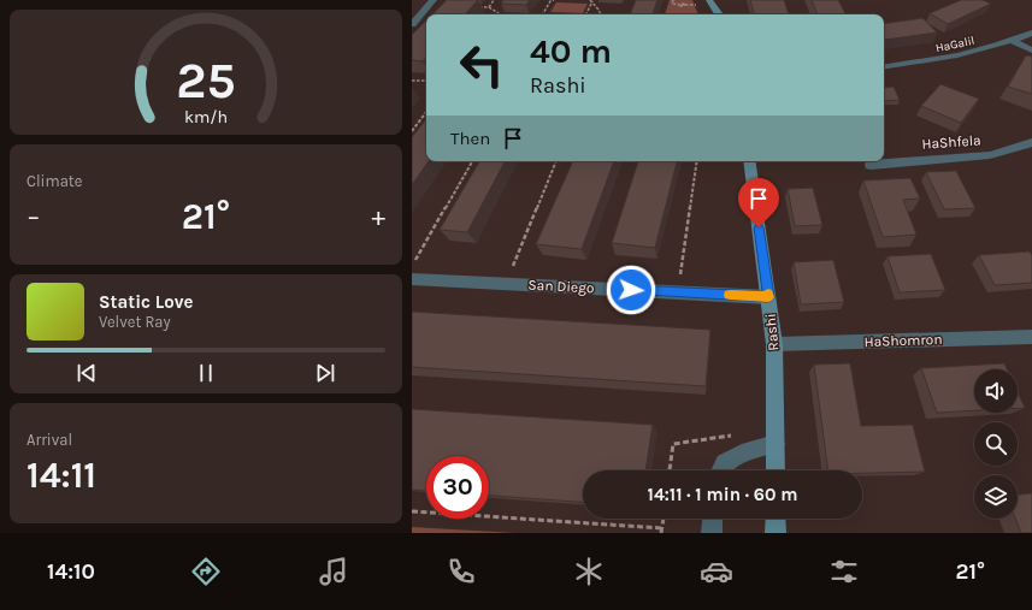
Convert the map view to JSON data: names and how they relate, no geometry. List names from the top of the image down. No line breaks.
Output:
{"streets":{"street":["HaGalil","HaShfela","San Diego","Rashi","HaShomron"]},"crossings":[["San Diego","Rashi"],["Rashi","HaShomron"]],"page":{"turn":["40 m","Rashi"],"then":"Then","tile":["Climate",["Arrival","14:11"]],"heat":["−","21°","+"],"song":["Static Love","Velvet Ray"],"limit":"30","trip":"14:11 · 1 min · 60 m","tabs":["14:10","21°"],"gauge":["25","km/h"]}}
